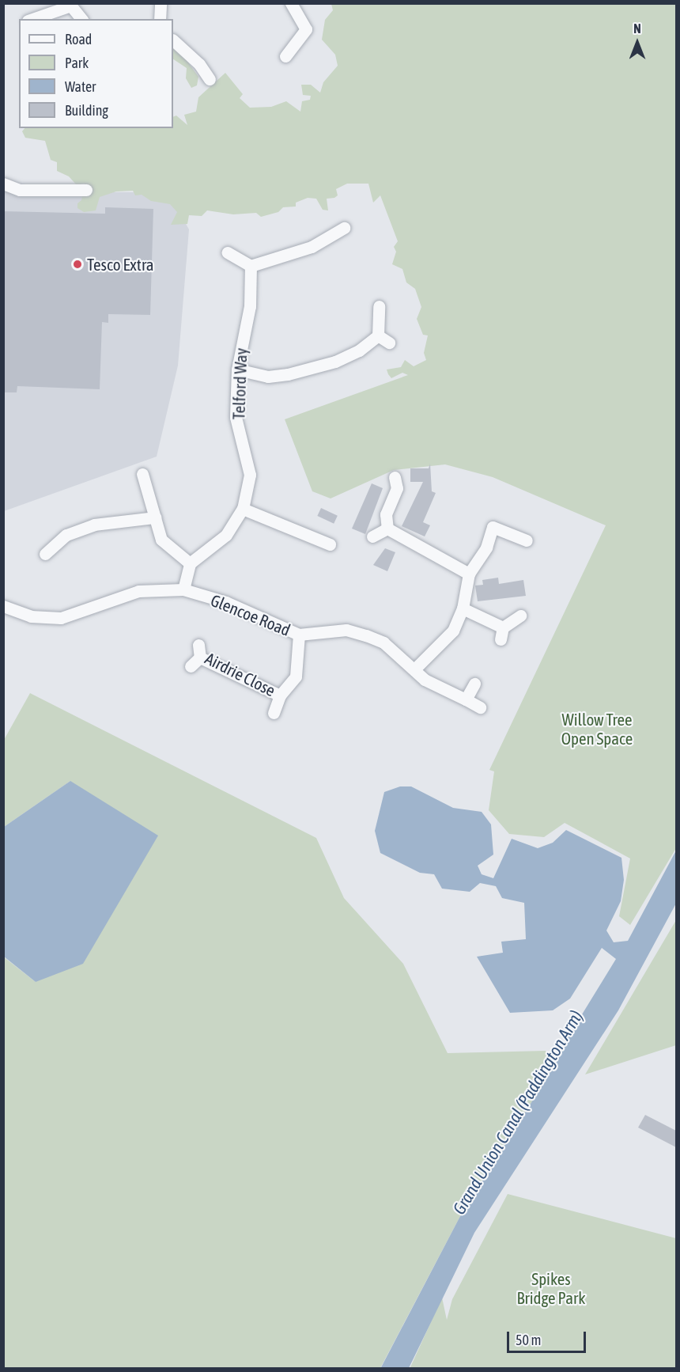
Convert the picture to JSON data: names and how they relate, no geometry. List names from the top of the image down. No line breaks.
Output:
{"streets":{"street":["Telford Way","Glencoe Road","Airdrie Close"]},"crossings":[["Glencoe Road","Airdrie Close"]],"water":["Grand Union Canal (Paddington Arm)"],"parks":["Willow Tree Open Space","Spikes Bridge Park"],"places":["Tesco Extra"],"legend":["Road","Park","Water","Building"],"scale_bar":"50 m","north":"top"}
